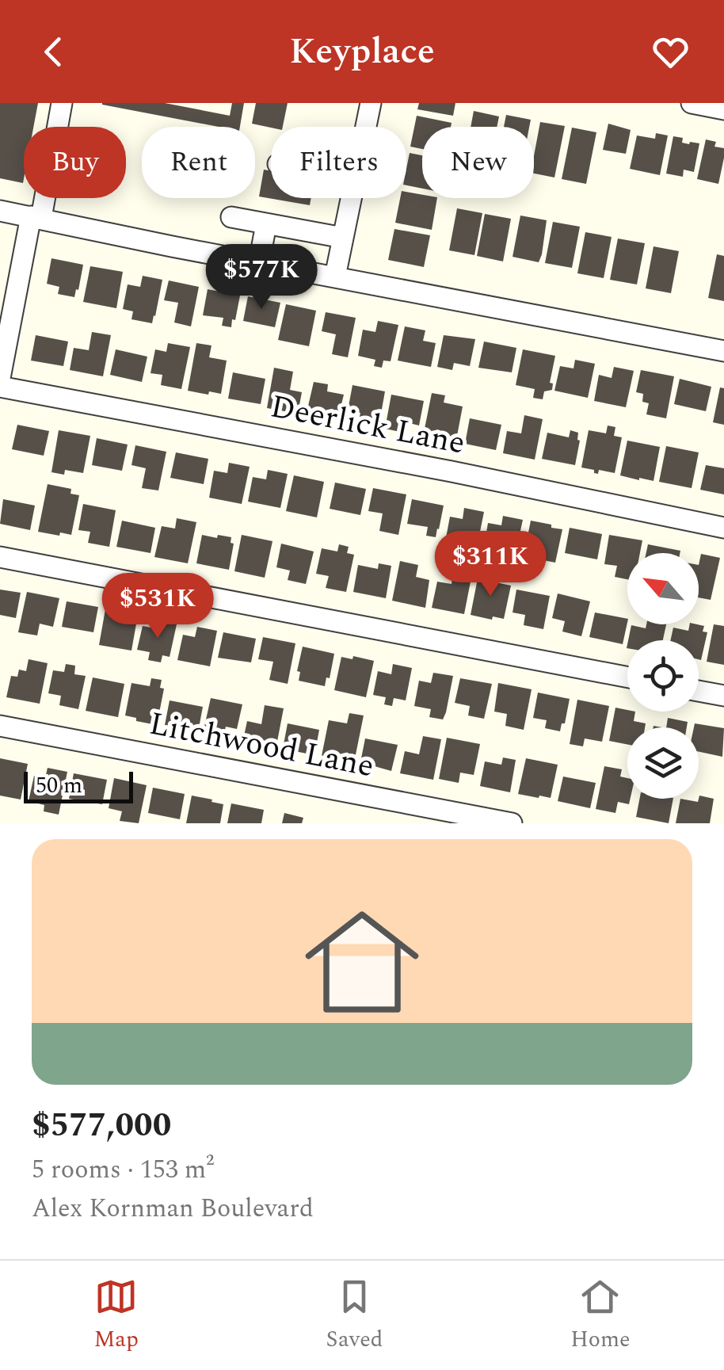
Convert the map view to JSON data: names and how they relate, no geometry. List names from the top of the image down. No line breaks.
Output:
{"streets":{"street":["Deerlick Lane","Litchwood Lane"]},"scale_bar":"50 m","north":"top left","page":{"header":"Keyplace","chip":["Buy","Rent","Filters","New"],"price":["$577K","$311K","$531K"],"scale":"50 m","list":[{"name":"$577,000","note":"5 rooms · 153 m² · Alex Kornman Boulevard"}],"tabs":["Map","Saved","Home"]}}
